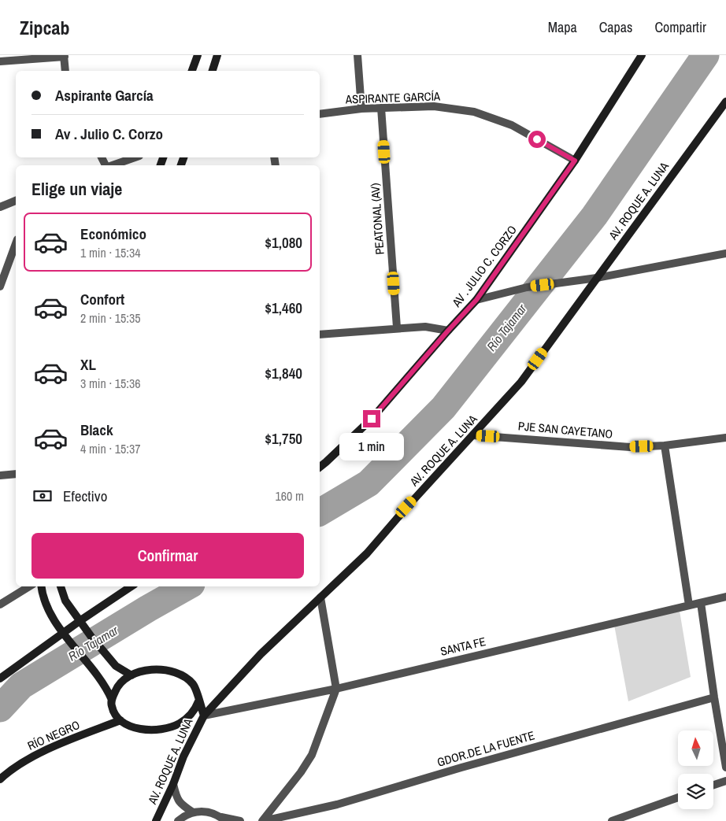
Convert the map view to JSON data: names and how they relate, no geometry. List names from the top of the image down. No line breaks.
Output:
{"streets":{"street":["ASPIRANTE GARCÍA","AV. ROQUE A. LUNA","PEATONAL (AV)","AV . JULIO C. CORZO","PJE SAN CAYETANO","SANTA FE","RÍO NEGRO","GDOR.DE LA FUENTE"]},"crossings":[["ASPIRANTE GARCÍA","PEATONAL (AV)"],["ASPIRANTE GARCÍA","AV . JULIO C. CORZO"],["AV. ROQUE A. LUNA","PJE SAN CAYETANO"],["AV. ROQUE A. LUNA","SANTA FE"]],"water":["Río Tajamar"],"north":"top","page":{"header":"Zipcab","nav":["Mapa","Capas","Compartir"],"banner":["Aspirante García","Av . Julio C. Corzo"],"heading":"Elige un viaje","list":[{"name":"Económico","note":"1 min · 15:34","value":"$1,080"},{"name":"Confort","note":"2 min · 15:35","value":"$1,460"},{"name":"XL","note":"3 min · 15:36","value":"$1,840"},{"name":"Black","note":"4 min · 15:37","value":"$1,750"}],"bubble":"1 min","pay":["Efectivo","160 m"],"buttons":"Confirmar"}}
